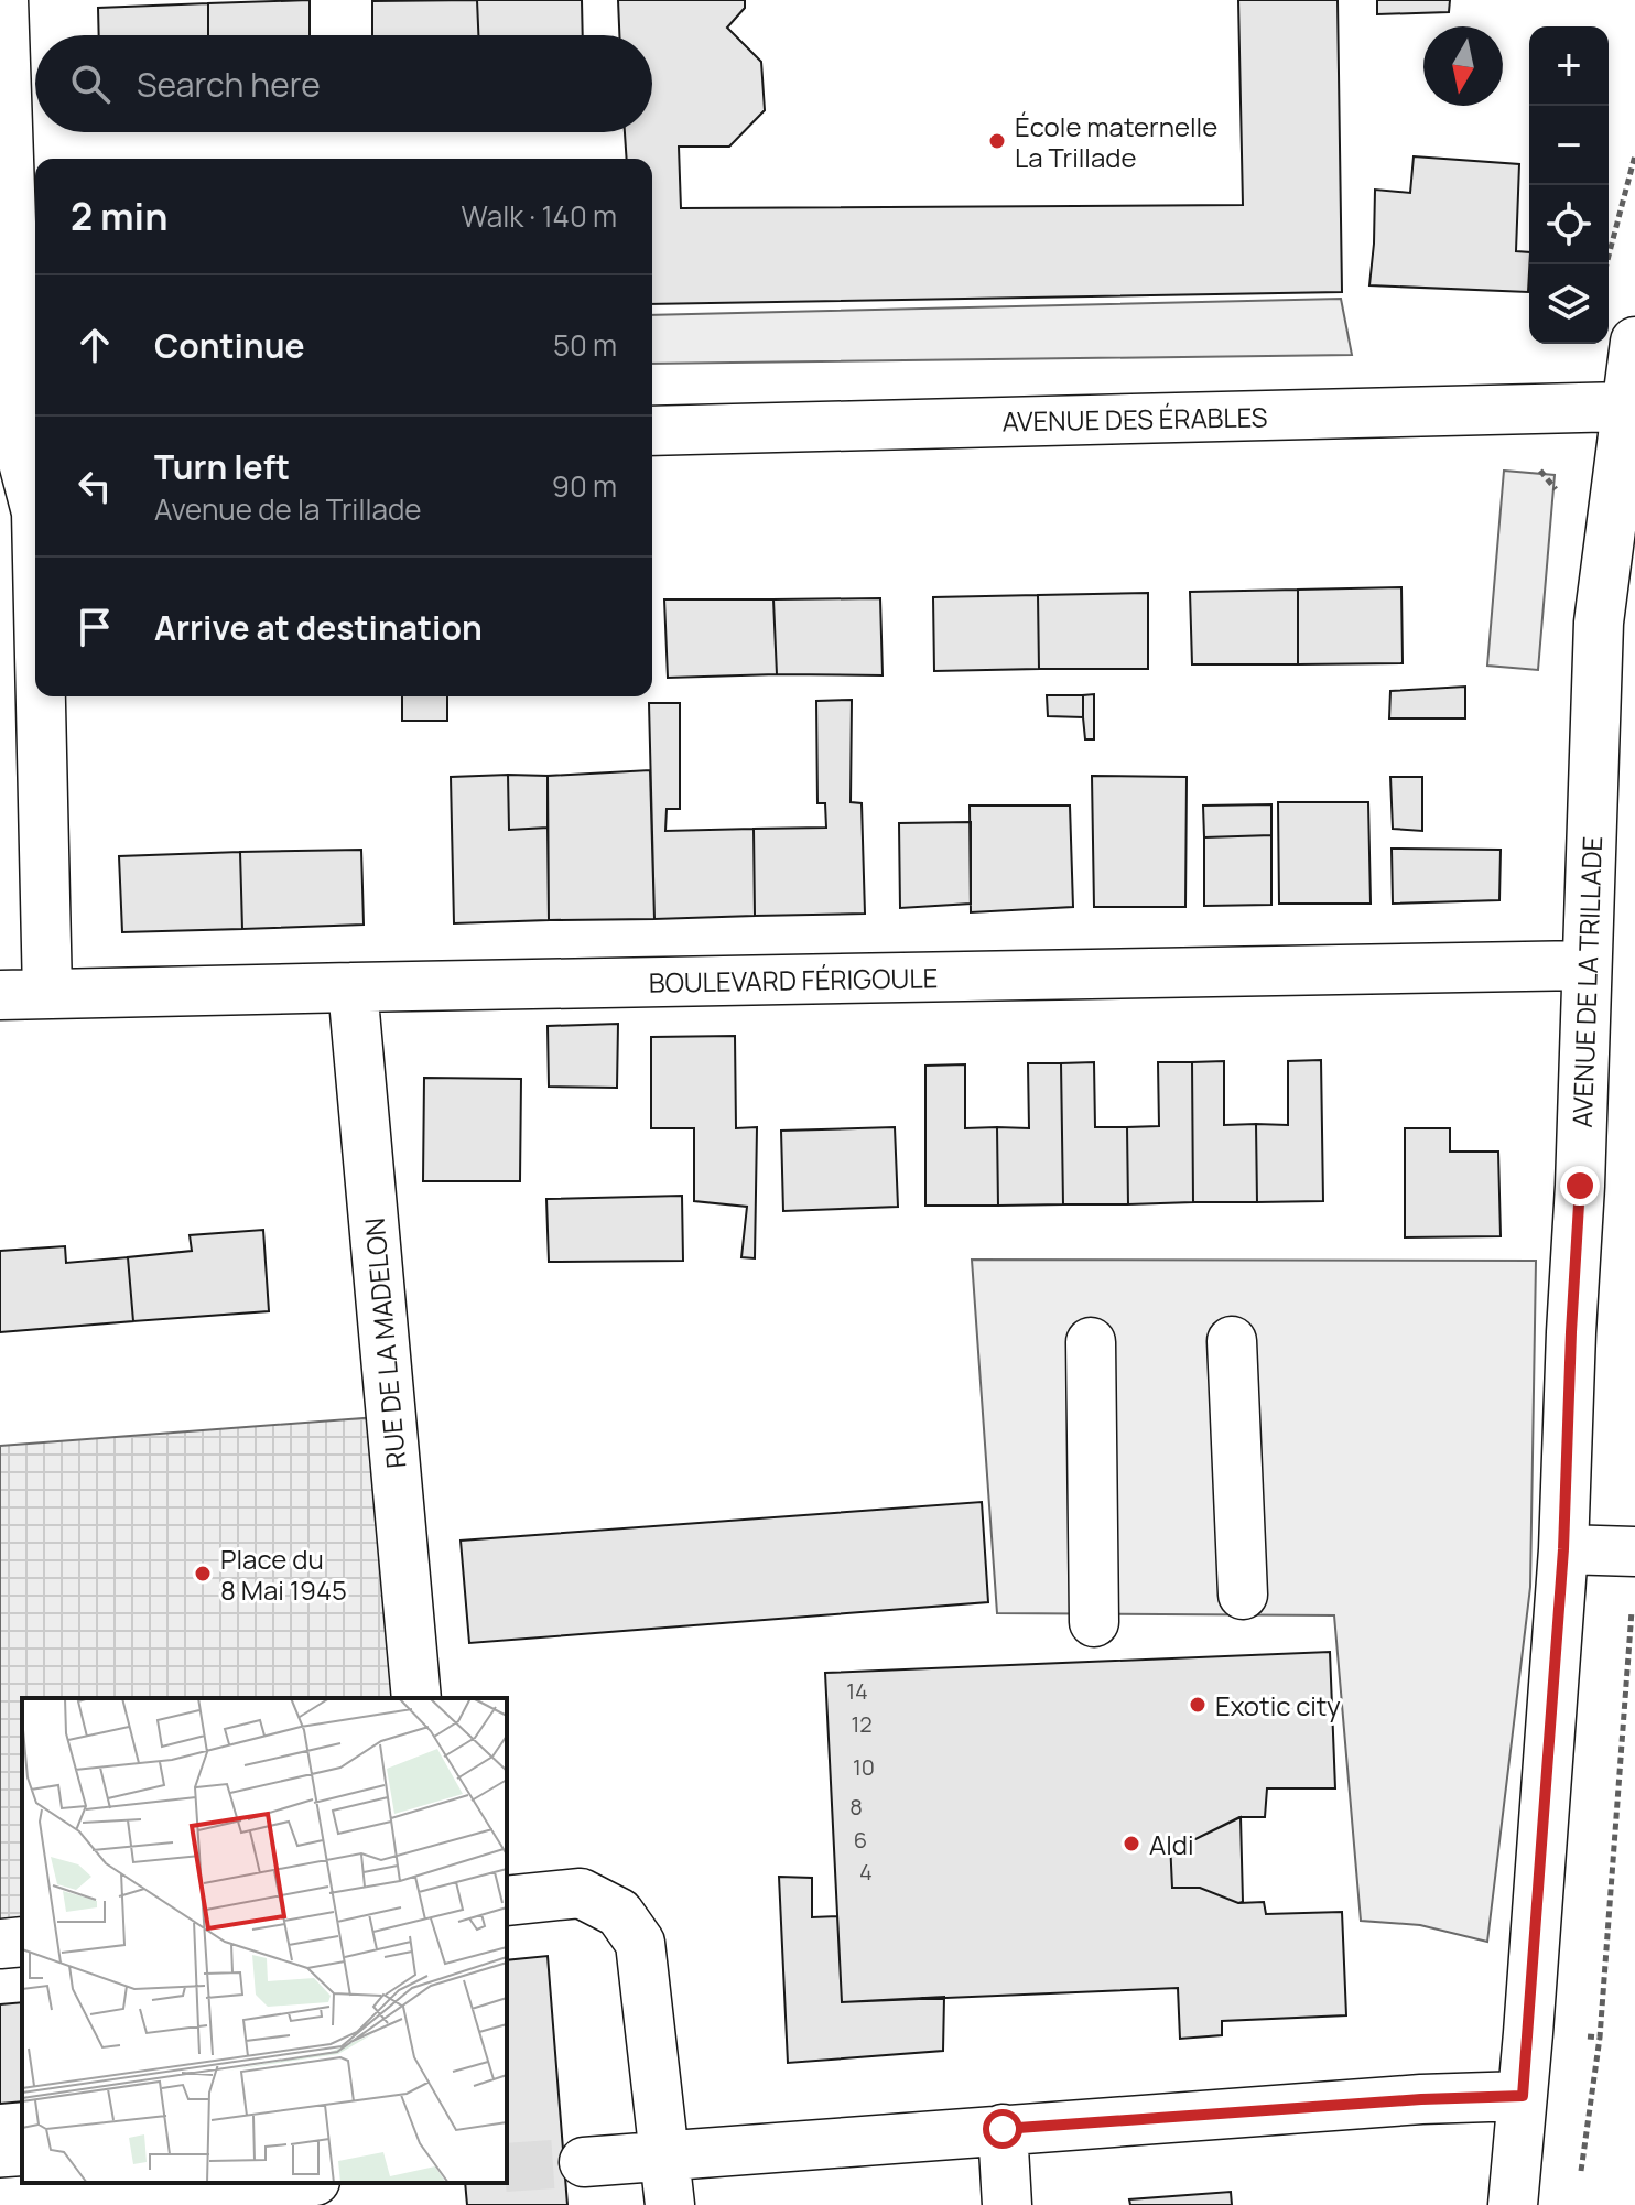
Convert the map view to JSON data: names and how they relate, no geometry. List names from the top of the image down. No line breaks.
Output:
{"streets":{"street":["AVENUE DES ÉRABLES","BOULEVARD FÉRIGOULE","AVENUE DE LA TRILLADE","RUE DE LA MADELON"]},"crossings":[["AVENUE DES ÉRABLES","AVENUE DE LA TRILLADE"],["BOULEVARD FÉRIGOULE","AVENUE DE LA TRILLADE"],["BOULEVARD FÉRIGOULE","RUE DE LA MADELON"]],"places":["École maternelle La Trillade","Place du 8 Mai 1945","Exotic city","Aldi"],"house_numbers":["14","12","10","8","6","4"],"north":"bottom","page":{"map_buttons":["+","−"],"search":"Search here","heading":["2 min","Walk · 140 m"],"list":[["Continue","50 m"],["Turn left","Avenue de la Trillade","90 m"],"Arrive at destination"]}}
